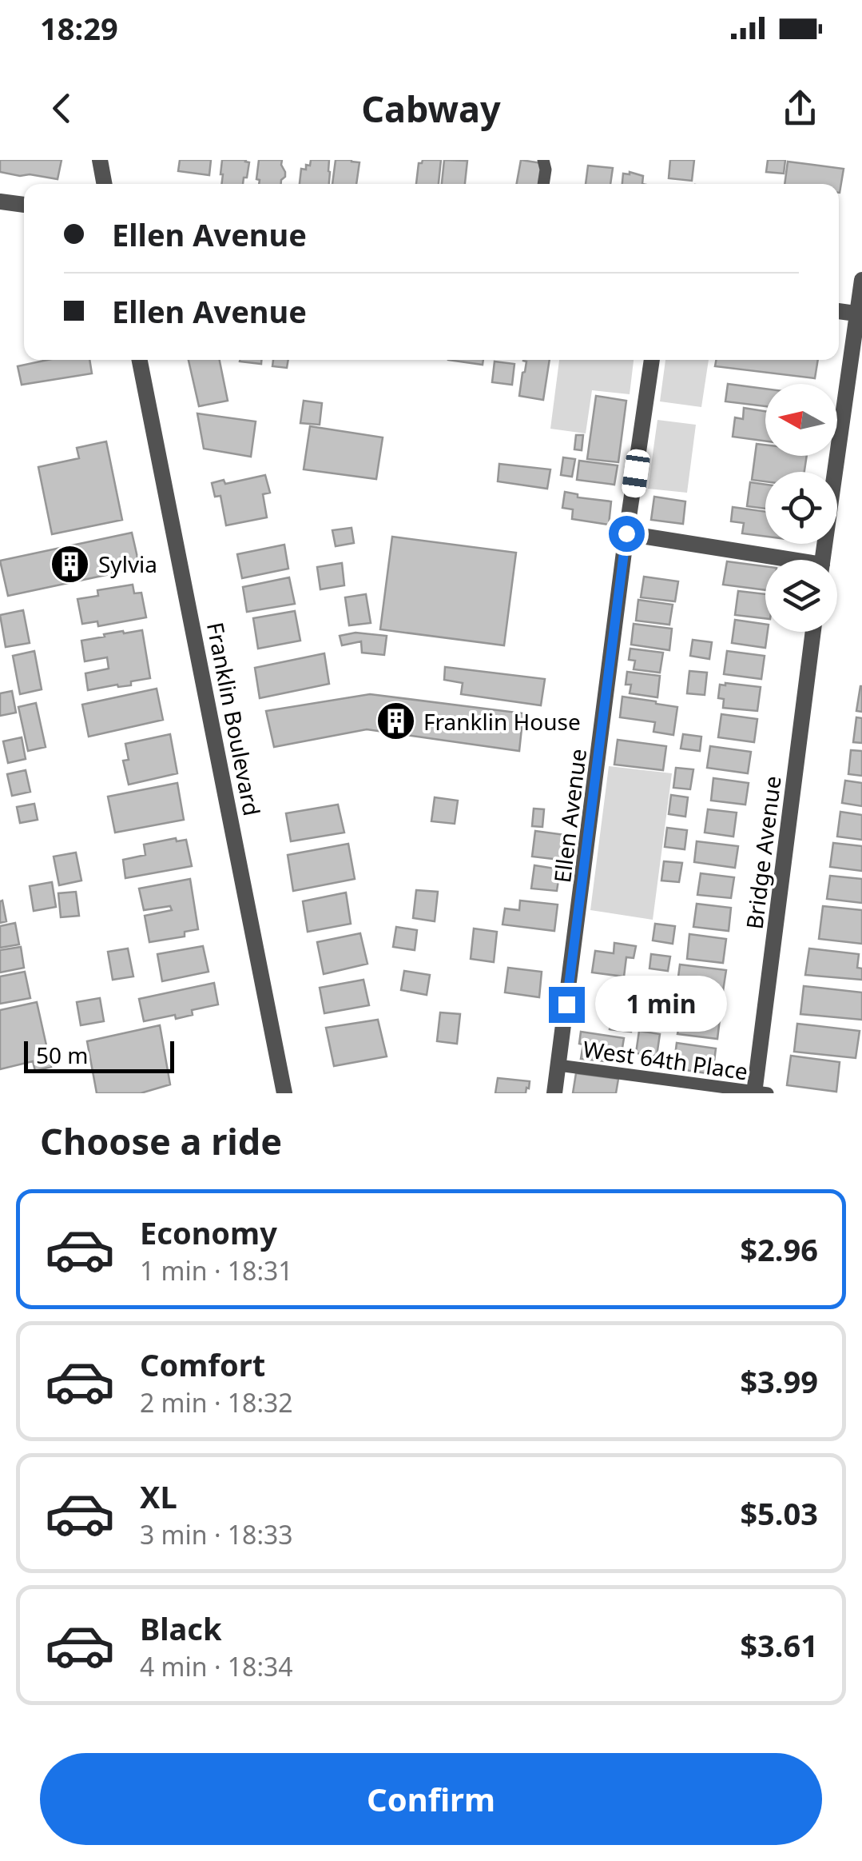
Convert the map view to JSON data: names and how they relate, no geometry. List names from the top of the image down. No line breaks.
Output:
{"streets":{"street":["Franklin Boulevard","Ellen Avenue","Bridge Avenue"],"lane":["West 64th Place"]},"crossings":[["Ellen Avenue","West 64th Place"],["Bridge Avenue","West 64th Place"]],"places":{"building":["Sylvia","Franklin House"]},"scale_bar":"50 m","north":"left","page":{"status":"18:29","header":"Cabway","banner":["Ellen Avenue","Ellen Avenue"],"bubble":"1 min","scale":"50 m","heading":"Choose a ride","list":[{"name":"Economy","note":"1 min · 18:31","value":"$2.96"},{"name":"Comfort","note":"2 min · 18:32","value":"$3.99"},{"name":"XL","note":"3 min · 18:33","value":"$5.03"},{"name":"Black","note":"4 min · 18:34","value":"$3.61"}],"buttons":"Confirm"}}
